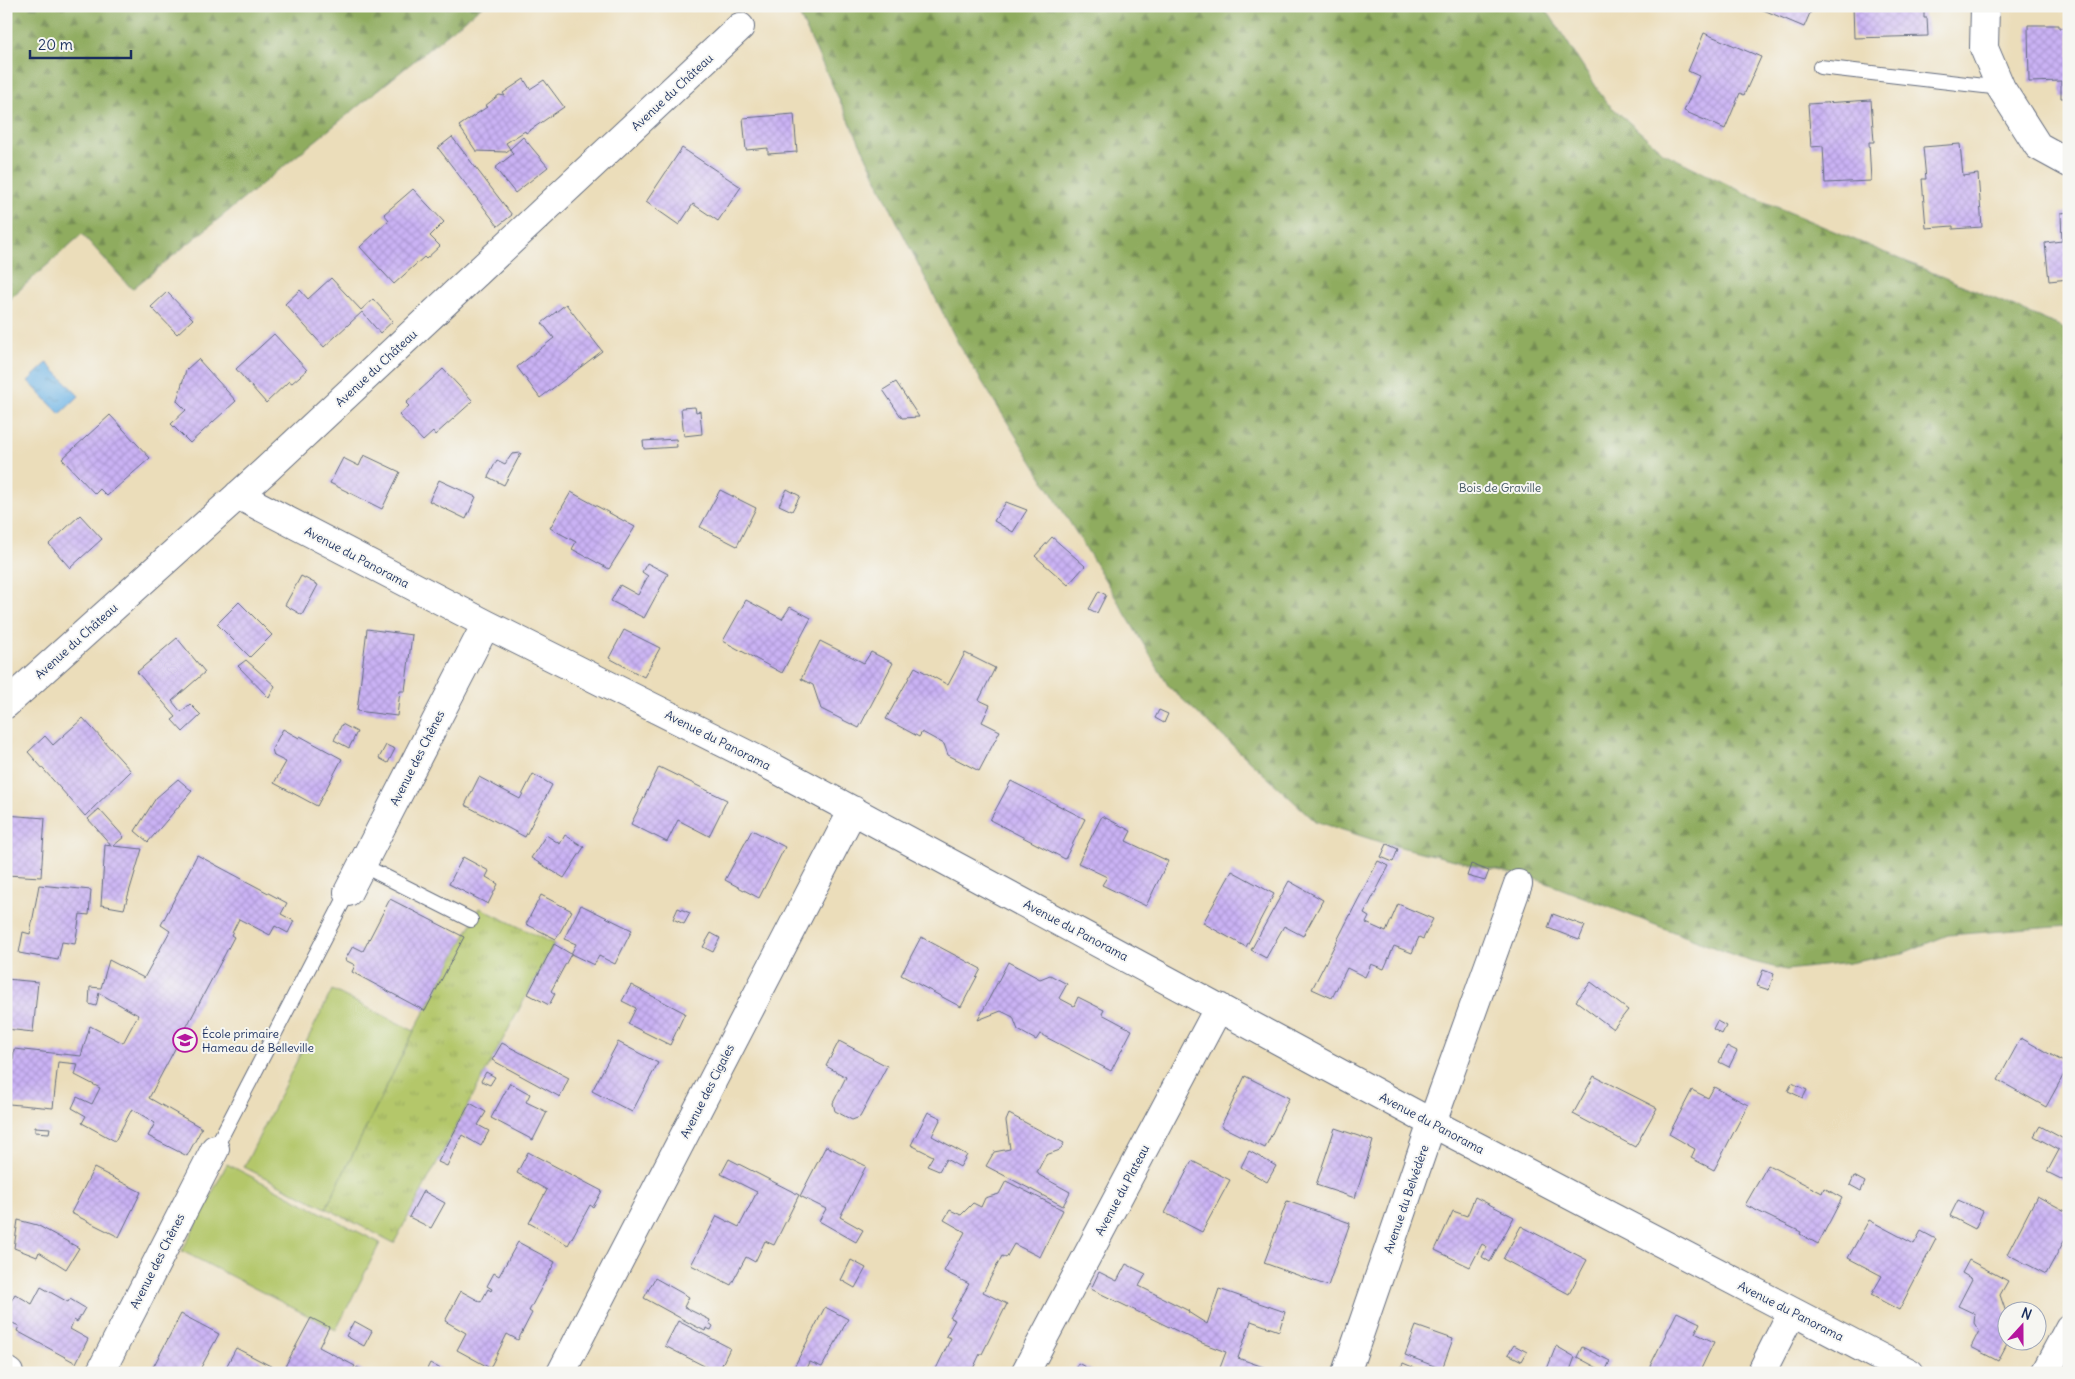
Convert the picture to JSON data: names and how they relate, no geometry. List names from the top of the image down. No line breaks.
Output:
{"streets":{"street":["Avenue du Château","Avenue du Panorama","Avenue des Chênes","Avenue des Cigales","Avenue du Plateau","Avenue du Belvédère"]},"crossings":[["Avenue du Château","Avenue du Panorama"],["Avenue du Panorama","Avenue des Chênes"],["Avenue du Panorama","Avenue des Cigales"],["Avenue du Panorama","Avenue du Plateau"],["Avenue du Panorama","Avenue du Belvédère"]],"parks":["Bois de Graville"],"places":{"school or university":["École primaire Hameau de Belleville"]},"scale_bar":"20 m","north":"top"}
